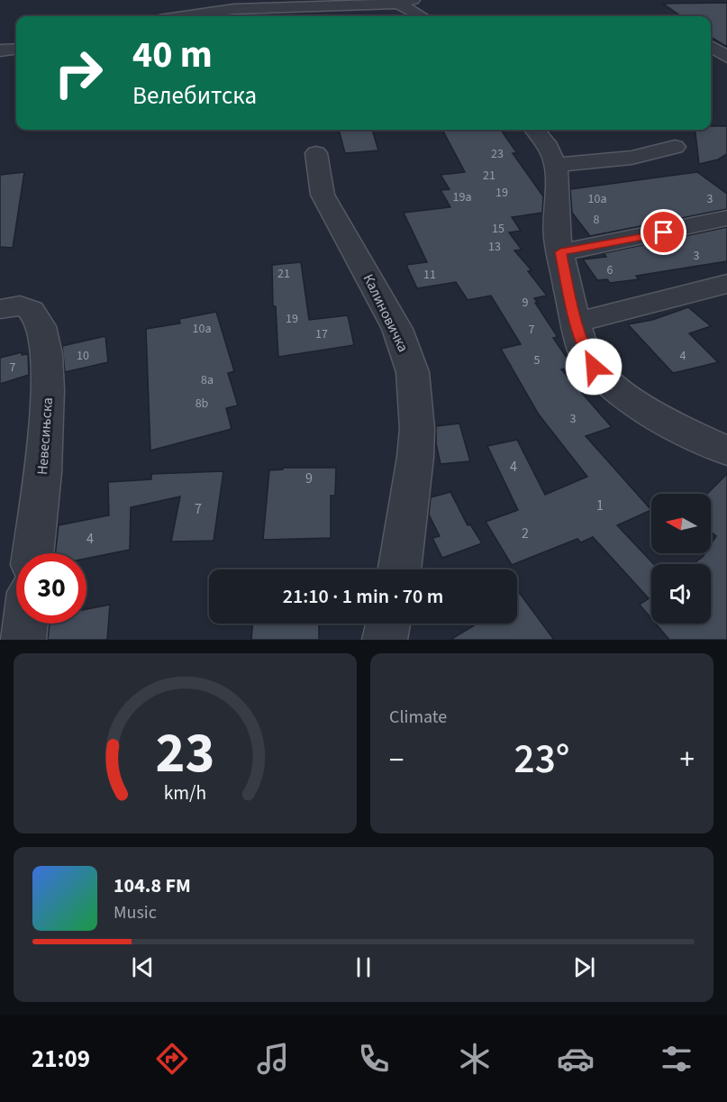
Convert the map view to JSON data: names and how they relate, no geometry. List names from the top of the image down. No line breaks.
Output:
{"streets":{"street":["Калиновичка","Невесињска"]},"house_numbers":["23","21","19","19a","10a","3","8","15","13","3","6","21","11","9","19","10a","7","17","10","4","5","7","8a","8b","3","4","9","1","7","2","4"],"north":"left","page":{"turn":["40 m","Велебитска"],"limit":"30","trip":"21:10 · 1 min · 70 m","tile":"Climate","heat":["−","23°","+"],"song":["104.8 FM","Music"],"tabs":"21:09","gauge":["23","km/h"]}}
